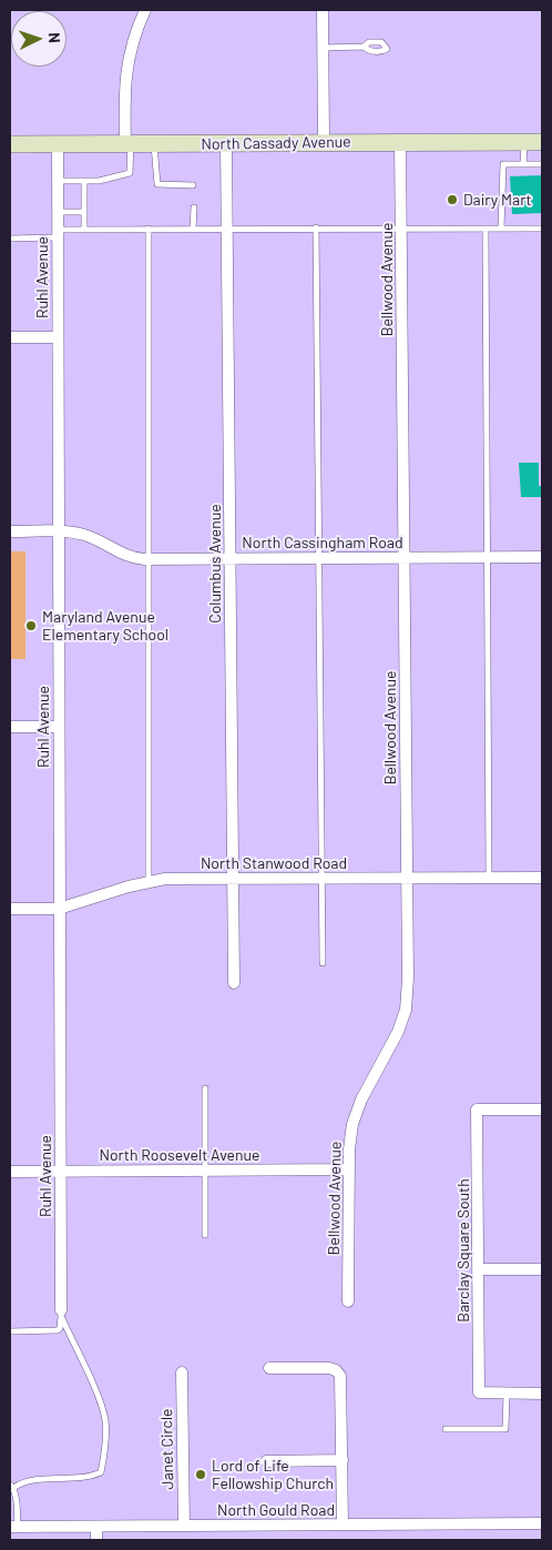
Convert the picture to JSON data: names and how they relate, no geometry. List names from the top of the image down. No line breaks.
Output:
{"streets":{"street":["North Cassady Avenue","Ruhl Avenue","Bellwood Avenue","North Cassingham Road","Columbus Avenue","North Stanwood Road","North Roosevelt Avenue","Barclay Square South","Janet Circle","North Gould Road"]},"crossings":[["North Cassady Avenue","Ruhl Avenue"],["North Cassady Avenue","Bellwood Avenue"],["North Cassady Avenue","Columbus Avenue"],["Ruhl Avenue","North Cassingham Road"],["Ruhl Avenue","North Stanwood Road"],["Ruhl Avenue","North Roosevelt Avenue"],["Bellwood Avenue","North Cassingham Road"],["Bellwood Avenue","North Stanwood Road"],["Bellwood Avenue","North Roosevelt Avenue"],["North Cassingham Road","Columbus Avenue"],["Columbus Avenue","North Stanwood Road"],["Janet Circle","North Gould Road"]],"places":["Dairy Mart","Maryland Avenue Elementary School","Lord of Life Fellowship Church"],"north":"right"}
